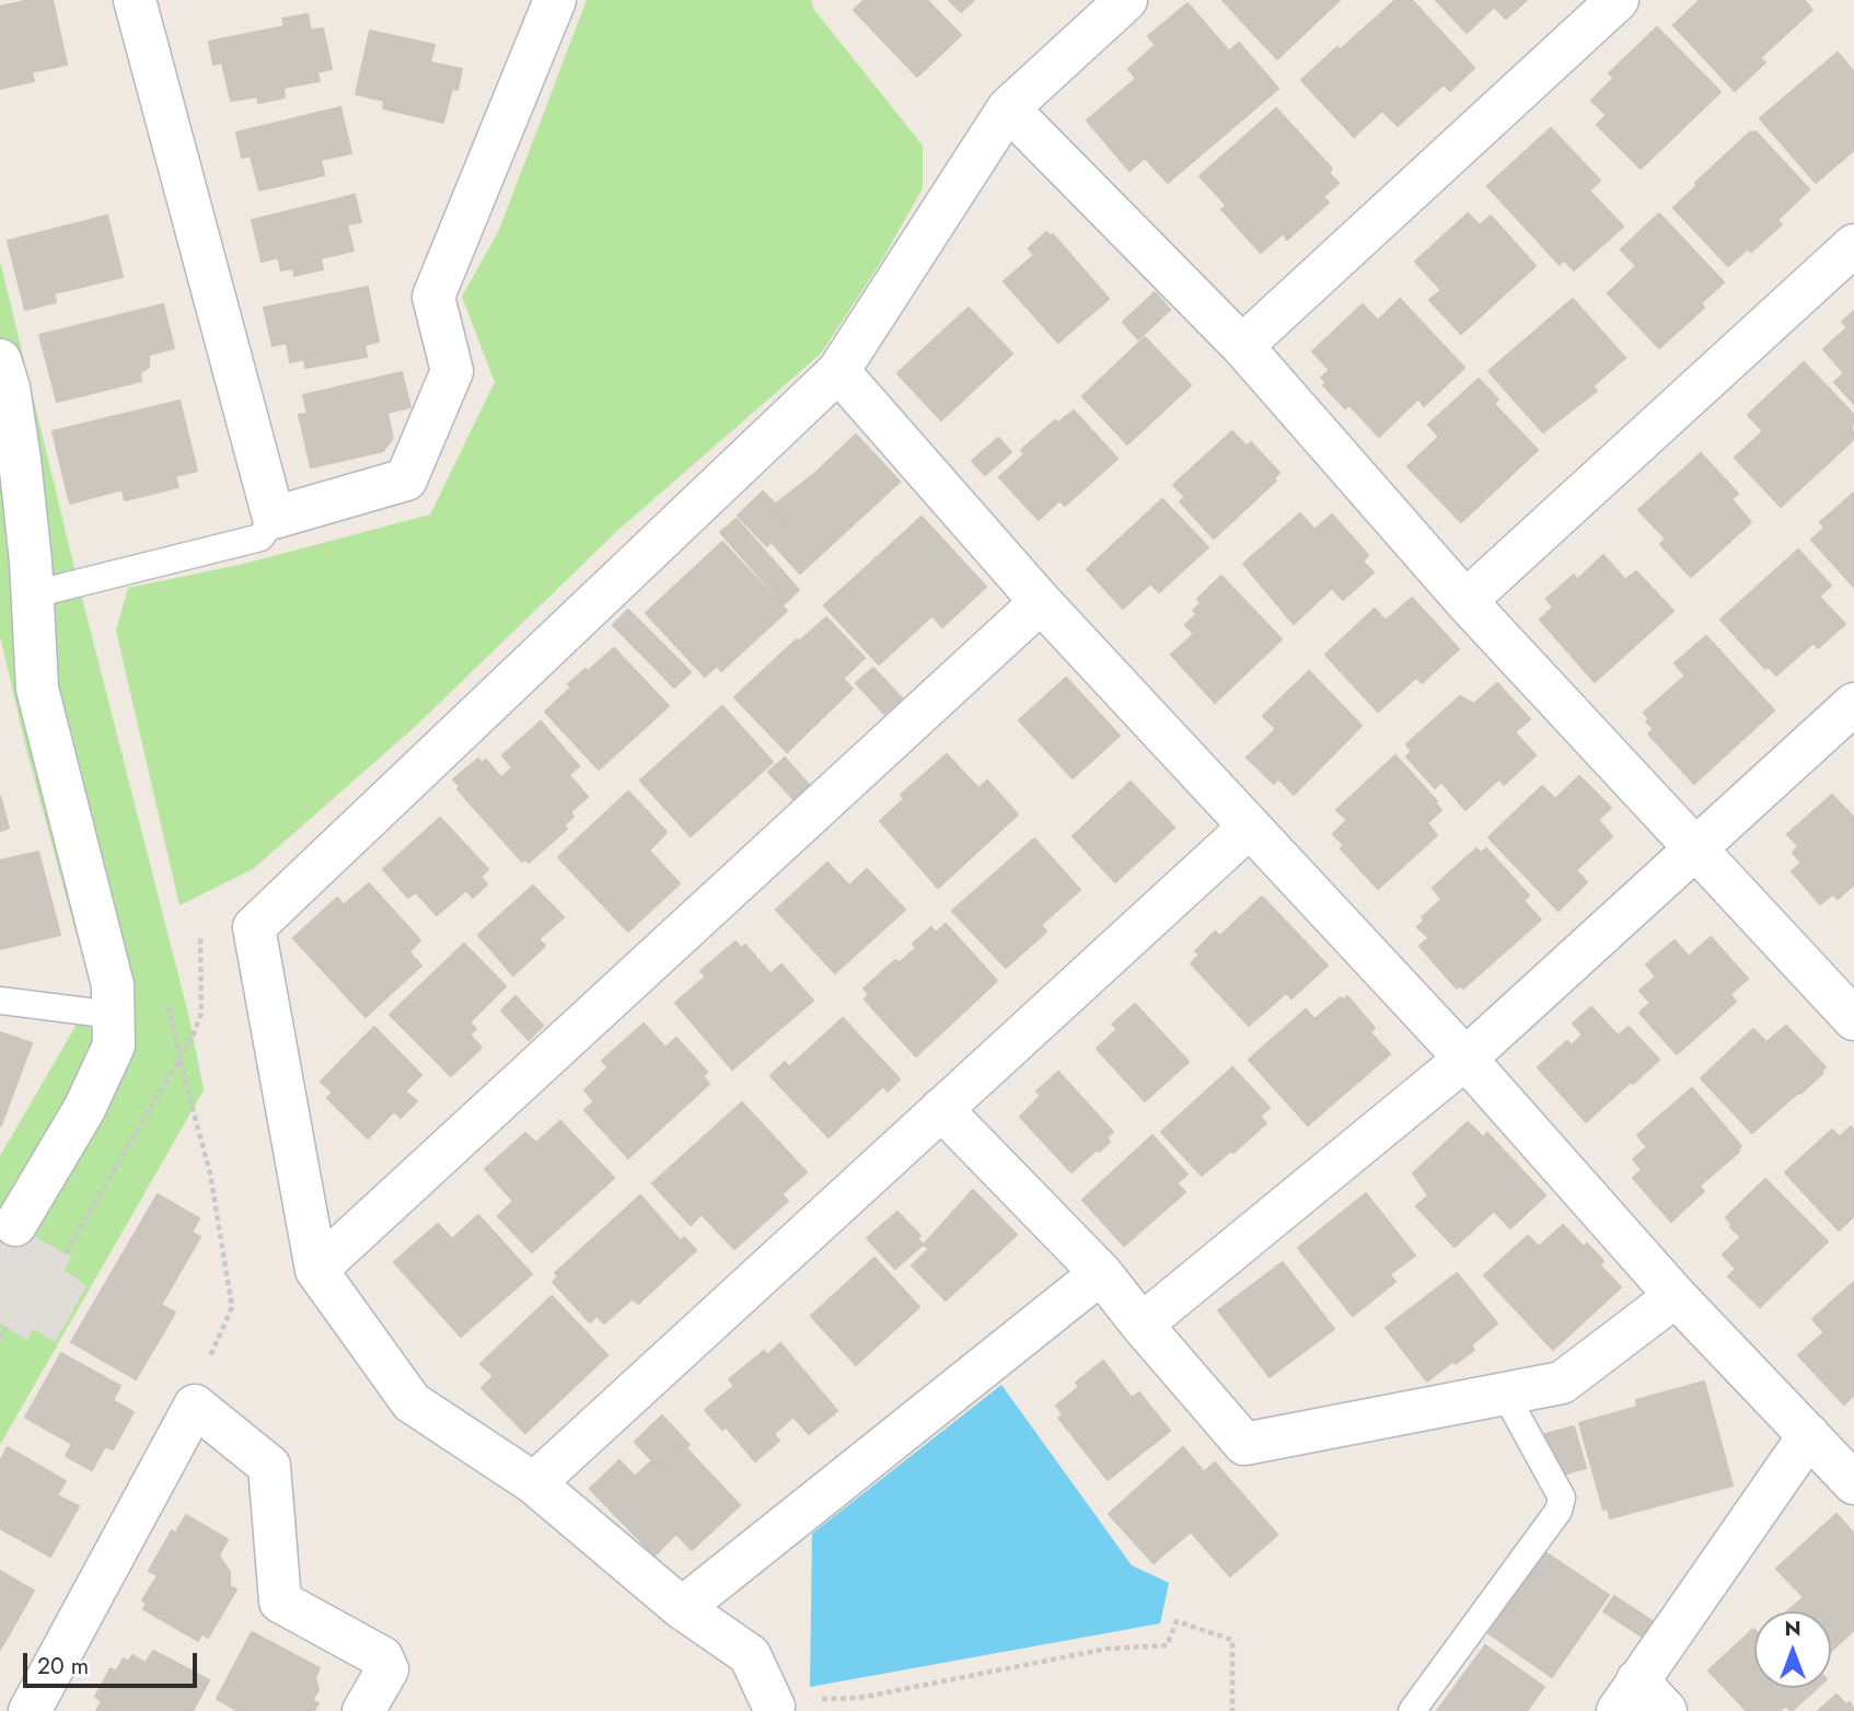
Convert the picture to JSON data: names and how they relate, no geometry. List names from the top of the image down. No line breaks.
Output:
{"scale_bar":"20 m","north":"top"}
